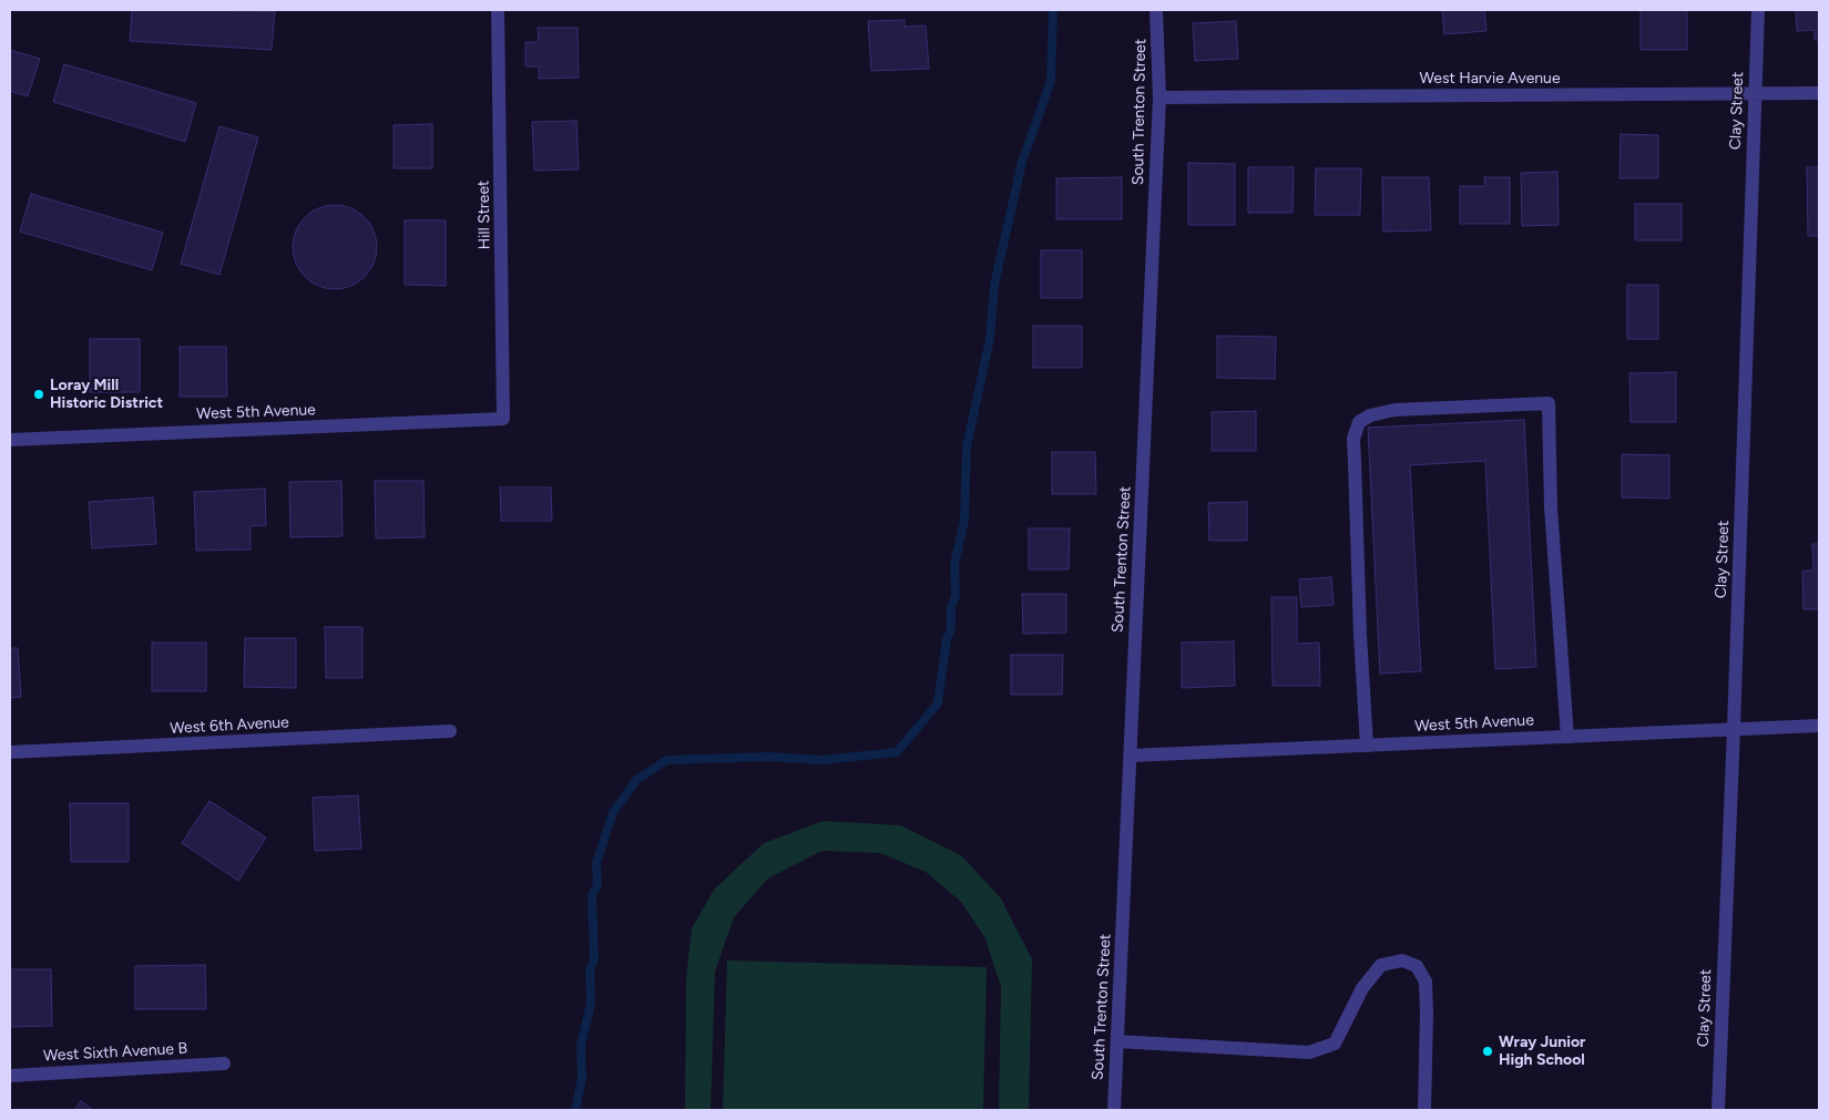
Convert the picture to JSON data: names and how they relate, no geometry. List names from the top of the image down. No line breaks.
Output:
{"streets":{"street":["West Harvie Avenue","Clay Street","South Trenton Street","Hill Street","West 5th Avenue","West 6th Avenue","West Sixth Avenue B"]},"crossings":[["West Harvie Avenue","Clay Street"],["West Harvie Avenue","South Trenton Street"],["Clay Street","West 5th Avenue"],["South Trenton Street","West 5th Avenue"],["Hill Street","West 5th Avenue"]],"places":["Loray Mill Historic District","Wray Junior High School"]}
